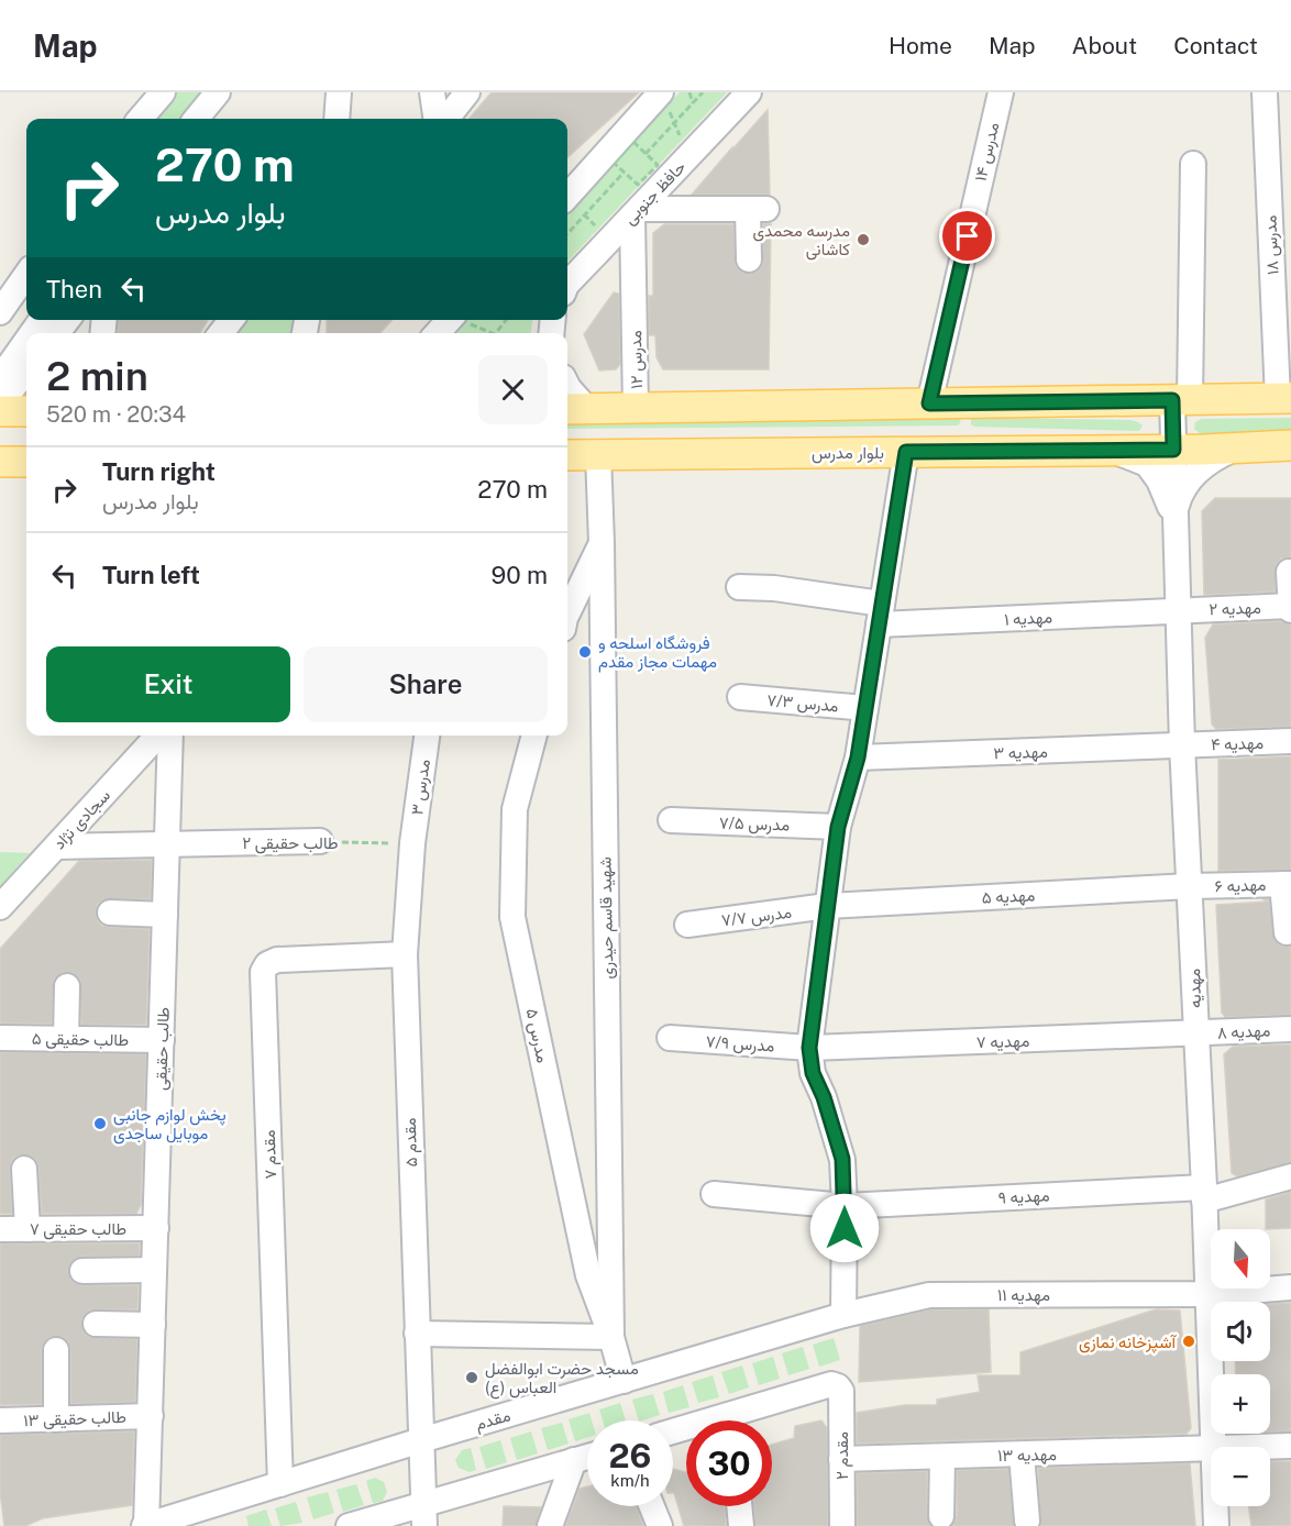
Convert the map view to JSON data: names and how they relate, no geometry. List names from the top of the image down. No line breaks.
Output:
{"streets":{"main road":["بلوار مدرس"],"street":["مدرس ۱۴","حافظ جنوبی","مدرس ۱۸","مدرس ۱۲","مهدیه ۲","مهدیه ۱","مدرس ۷/۳","مهدیه ۴","مهدیه ۳","مدرس ۳","سجادی نژاد","مدرس ۷/۵","طالب حقیقی ۲","مهدیه ۶","مهدیه ۵","مدرس ۷/۷","شهید قاسم حیدری","مهدیه","مهدیه ۸","مدرس ۵","طالب حقیقی ۵","مهدیه ۷","مدرس ۷/۹","طالب حقیقی","مقدم ۵","مقدم ۷","مهدیه ۹","طالب حقیقی ۷","مهدیه ۱۱","طالب حقیقی ۱۳","مقدم","مهدیه ۱۳","مقدم ۲"]},"crossings":[["حافظ جنوبی","مدرس ۱۲"],["بلوار مدرس","شهید قاسم حیدری"],["بلوار مدرس","مهدیه"],["مهدیه ۲","مهدیه ۱"],["مهدیه ۲","مهدیه"],["مهدیه ۱","مهدیه"],["مهدیه ۴","مهدیه ۳"],["مهدیه ۴","مهدیه"],["مهدیه ۳","مهدیه"],["مدرس ۳","طالب حقیقی ۲"],["مدرس ۳","مقدم ۵"],["سجادی نژاد","طالب حقیقی ۲"],["طالب حقیقی ۲","طالب حقیقی"],["طالب حقیقی ۲","مقدم ۵"],["مهدیه ۶","مهدیه ۵"],["مهدیه ۶","مهدیه"],["مهدیه ۵","مدرس ۷/۷"],["مهدیه ۵","مهدیه"],["شهید قاسم حیدری","مدرس ۵"],["شهید قاسم حیدری","مقدم"],["مهدیه","مهدیه ۸"],["مهدیه","مهدیه ۷"],["مهدیه","مهدیه ۹"],["مهدیه","مهدیه ۱۱"],["مهدیه ۸","مهدیه ۷"],["طالب حقیقی ۵","طالب حقیقی"],["مهدیه ۷","مدرس ۷/۹"],["طالب حقیقی","طالب حقیقی ۷"],["طالب حقیقی","طالب حقیقی ۱۳"],["طالب حقیقی","مقدم"],["مقدم ۵","مقدم ۷"],["مقدم ۵","مقدم"],["مقدم ۷","مقدم"],["مهدیه ۱۱","مقدم"],["مهدیه ۱۳","مقدم ۲"]],"places":["مدرسه محمدی کاشانی","فروشگاه اسلحه و مهمات مجاز مقدم","پخش لوازم جانبی موبایل ساجدی","آشپزخانه نمازی","مسجد حضرت ابوالفضل العباس (ع)"],"north":"bottom","page":{"header":"Map","nav":["Home","Map","About","Contact"],"turn":["270 m","بلوار مدرس"],"then":"Then","heading":["2 min","520 m · 20:34"],"list":[{"name":"Turn right","note":"بلوار مدرس","value":"270 m"},{"name":"Turn left","value":"90 m"}],"buttons":["Exit","Share"],"map_buttons":["+","−"],"speed":"26 km/h","limit":"30"}}
